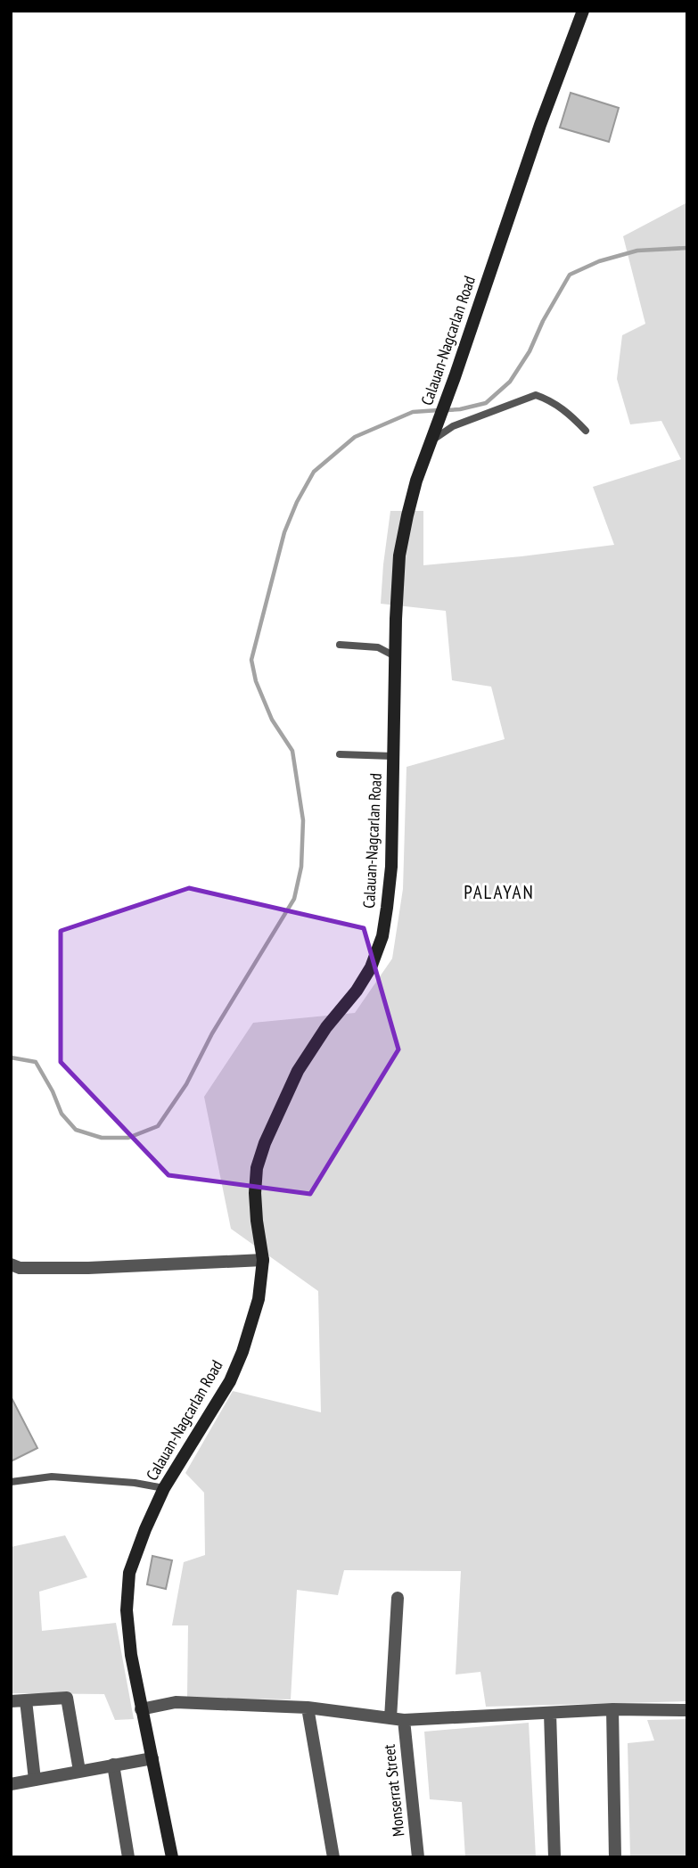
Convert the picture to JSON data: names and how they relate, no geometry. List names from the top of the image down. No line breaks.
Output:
{"streets":{"main road":["Calauan-Nagcarlan Road"],"street":["Monserrat Street"]},"districts":["PALAYAN"]}
